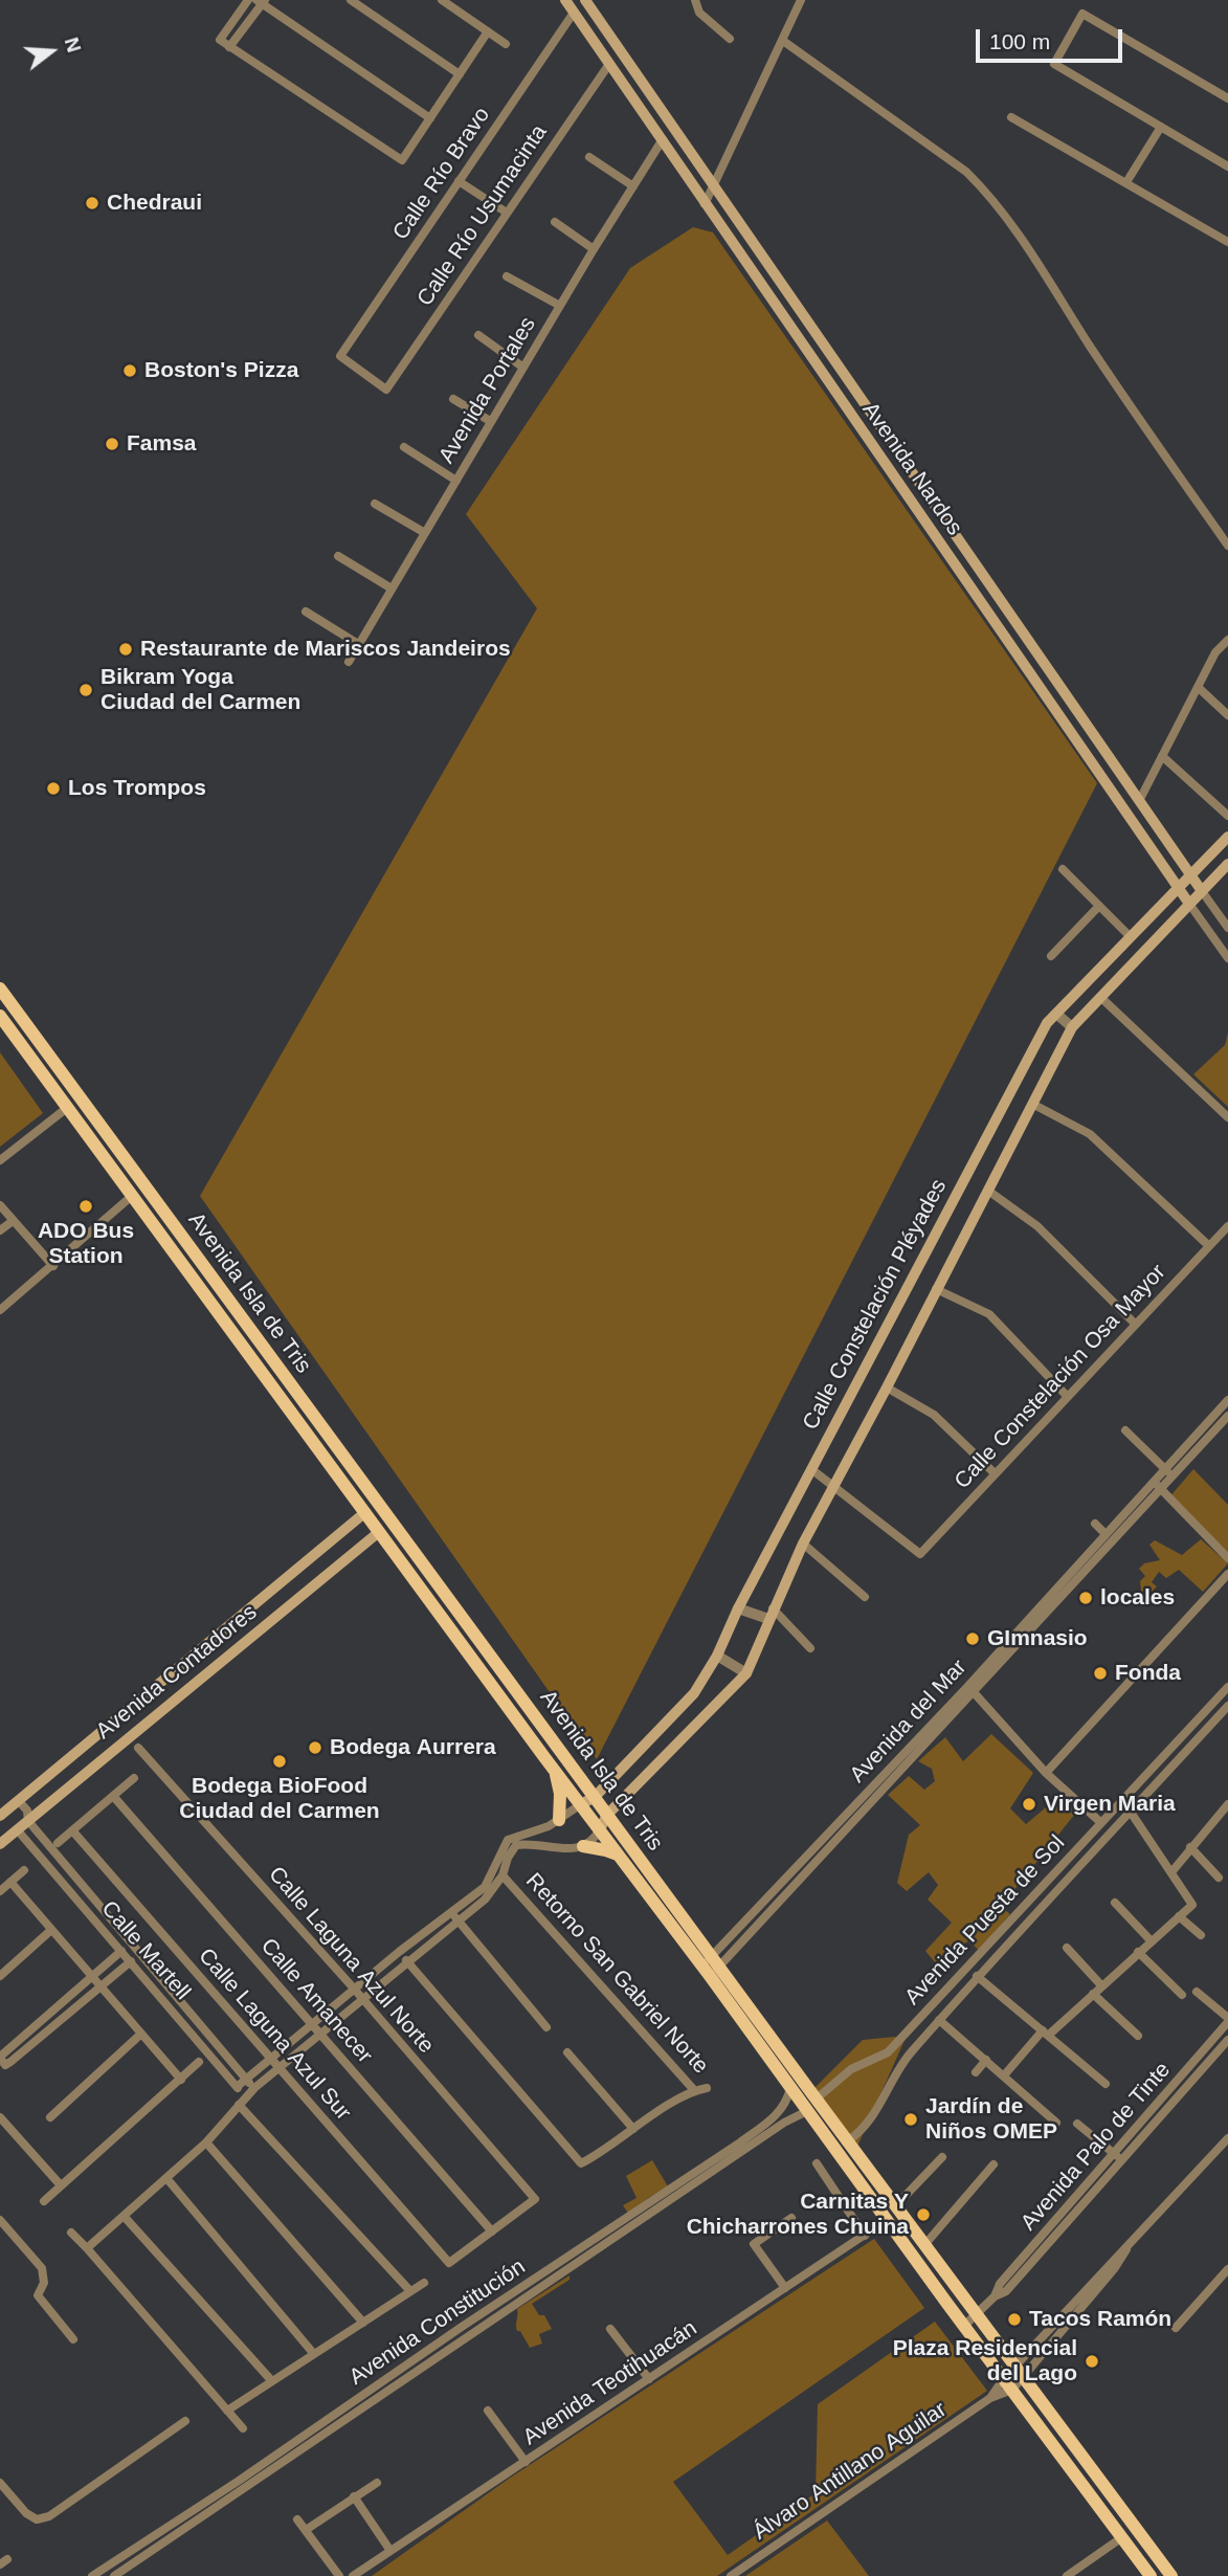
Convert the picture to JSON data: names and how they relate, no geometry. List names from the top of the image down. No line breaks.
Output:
{"streets":{"main road":["Avenida Nardos","Avenida Isla de Tris","Calle Constelación Pléyades","Avenida Contadores"],"street":["Calle Río Bravo","Calle Río Usumacinta","Avenida Portales","Calle Constelación Osa Mayor","Avenida del Mar","Avenida Puesta de Sol","Calle Martell","Calle Laguna Azul Norte","Retorno San Gabriel Norte","Calle Amanecer","Calle Laguna Azul Sur","Avenida Palo de Tinte","Avenida Constitución","Avenida Teotihuacán","Álvaro Antillano Aguilar"]},"crossings":[["Calle Río Bravo","Calle Río Usumacinta"],["Calle Río Bravo","Avenida Nardos"],["Calle Río Usumacinta","Avenida Nardos"],["Avenida Portales","Avenida Nardos"],["Avenida Nardos","Calle Constelación Pléyades"],["Avenida Isla de Tris","Calle Constelación Pléyades"],["Avenida Isla de Tris","Avenida Contadores"],["Avenida Isla de Tris","Avenida del Mar"],["Avenida Isla de Tris","Avenida Puesta de Sol"],["Avenida Isla de Tris","Avenida Palo de Tinte"],["Avenida Isla de Tris","Avenida Constitución"],["Avenida Isla de Tris","Avenida Teotihuacán"],["Avenida Isla de Tris","Álvaro Antillano Aguilar"],["Avenida Contadores","Calle Martell"],["Calle Laguna Azul Norte","Calle Amanecer"],["Calle Laguna Azul Norte","Calle Laguna Azul Sur"],["Calle Amanecer","Calle Laguna Azul Sur"]],"places":["Chedraui","Boston's Pizza","Famsa","Restaurante de Mariscos Jandeiros","Bikram Yoga Ciudad del Carmen","Los Trompos","ADO Bus Station","locales","GImnasio","Fonda","Bodega Aurrera","Bodega BioFood Ciudad del Carmen","Virgen Maria","Jardín de Niños OMEP","Carnitas Y Chicharrones Chuina","Tacos Ramón","Plaza Residencial del Lago"],"scale_bar":"100 m","north":"right"}
